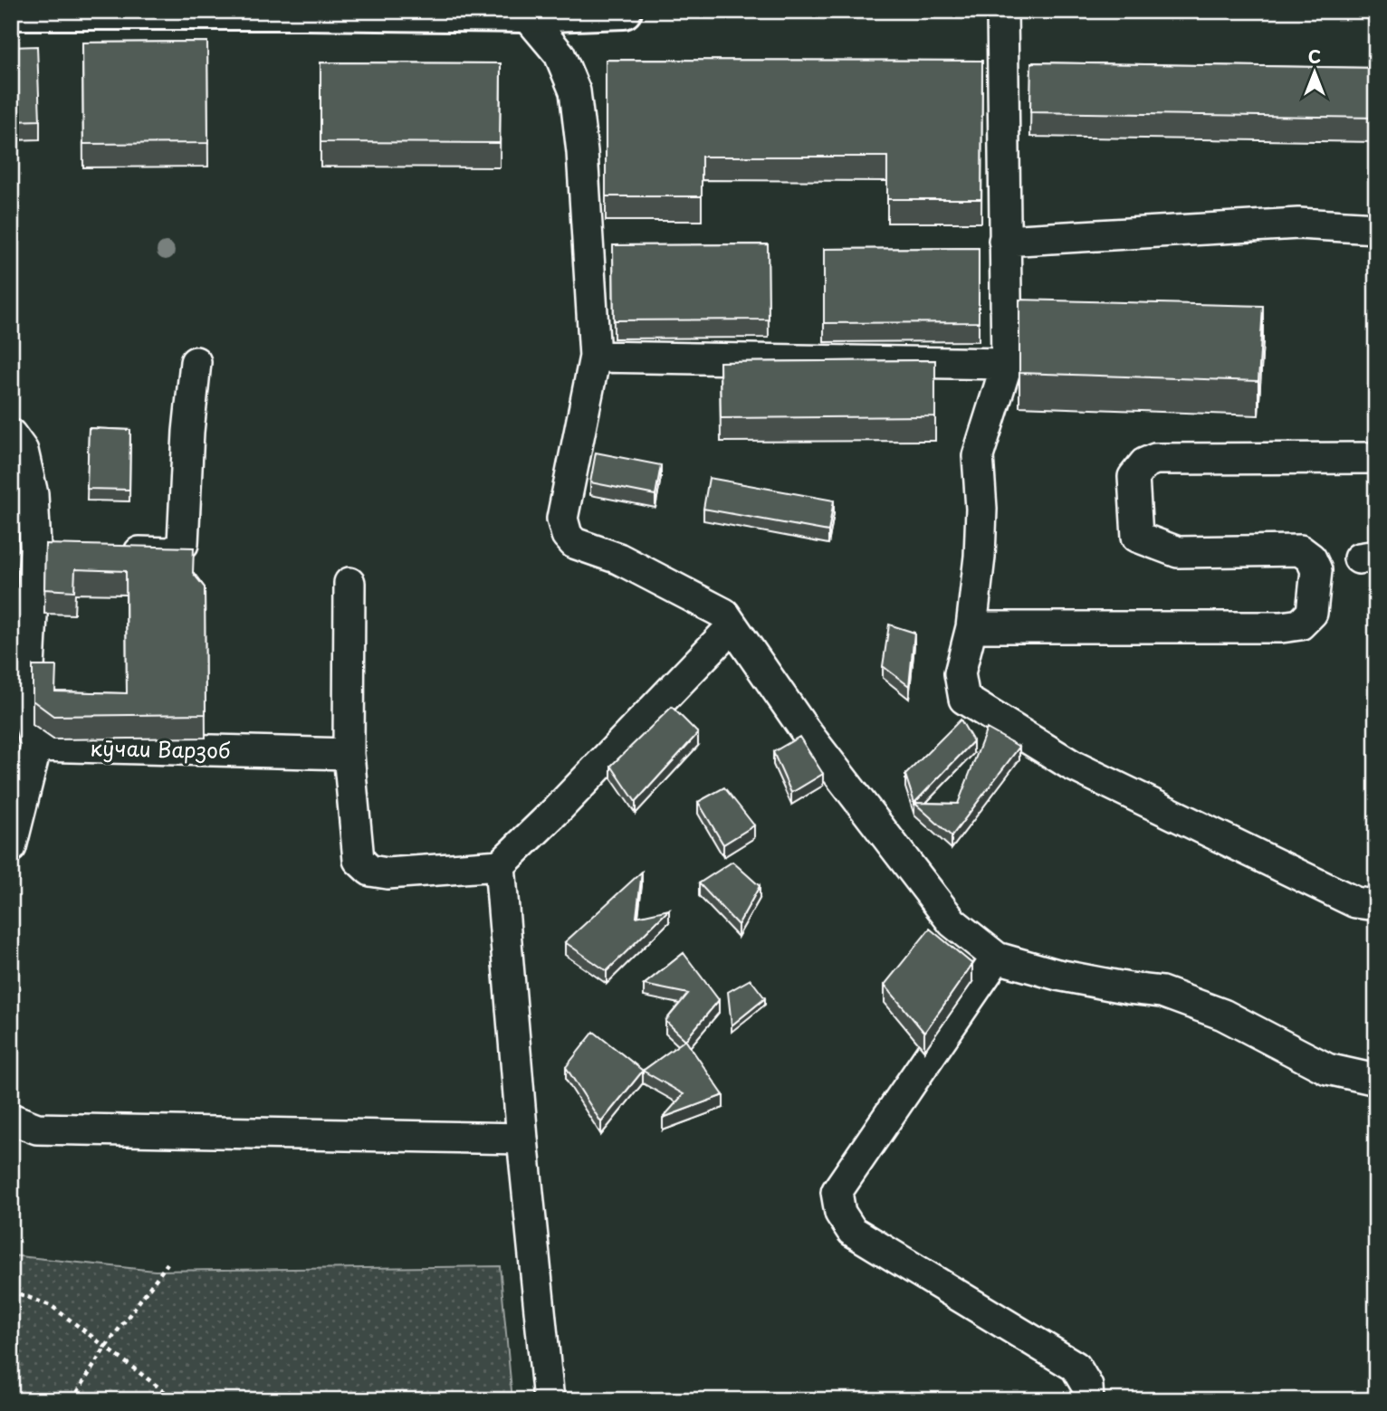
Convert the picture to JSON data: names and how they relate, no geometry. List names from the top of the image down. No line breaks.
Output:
{"streets":{"street":["кӯчаи Варзоб"]},"north":"top"}
